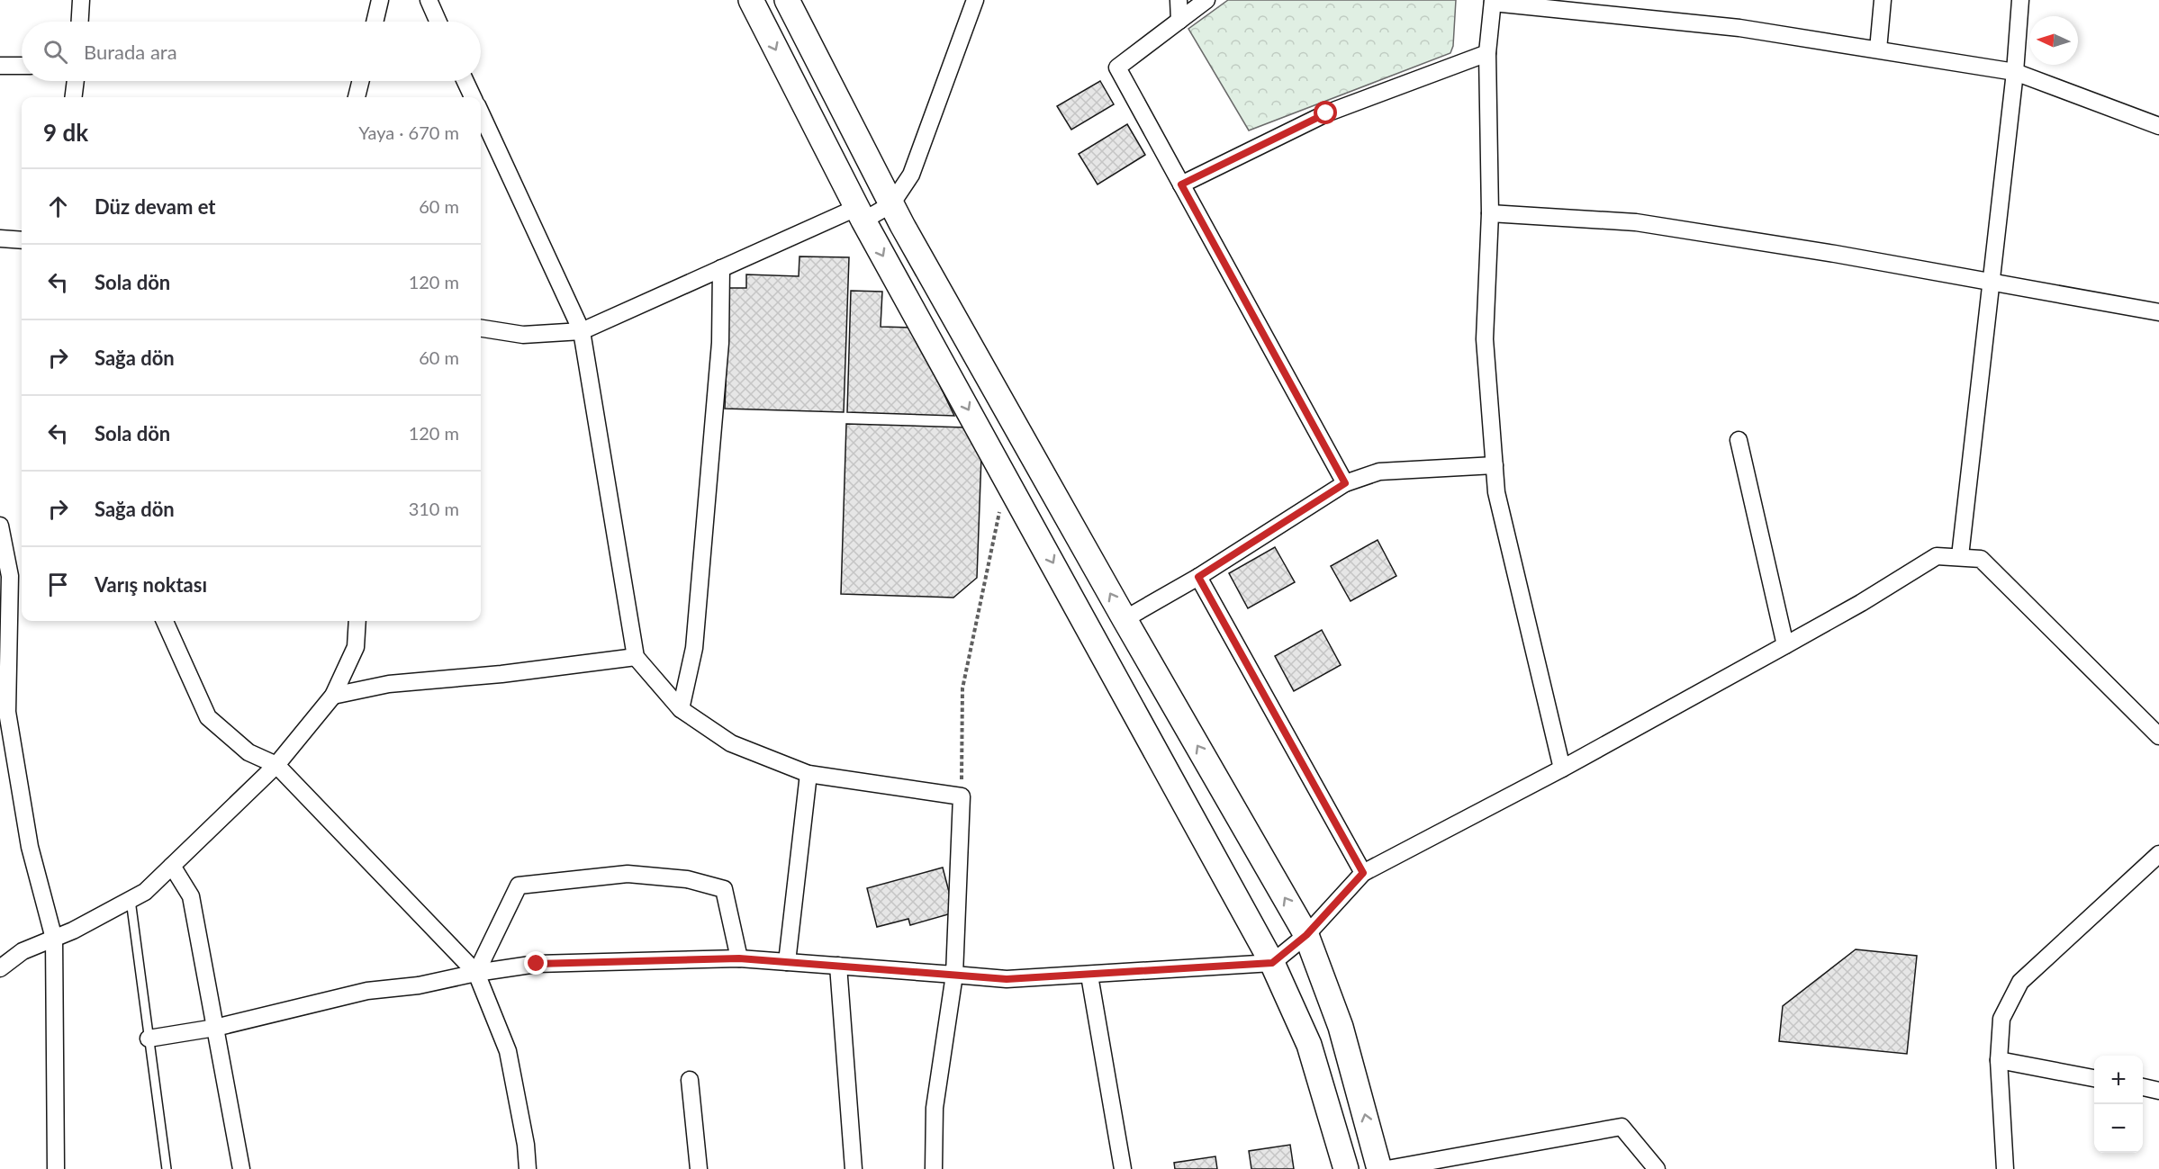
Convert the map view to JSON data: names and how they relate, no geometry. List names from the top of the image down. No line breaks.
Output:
{"north":"left","page":{"search":"Burada ara","heading":["9 dk","Yaya · 670 m"],"list":[["Düz devam et","60 m"],["Sola dön","120 m"],["Sağa dön","60 m"],["Sola dön","120 m"],["Sağa dön","310 m"],"Varış noktası"],"map_buttons":["+","−"]}}
